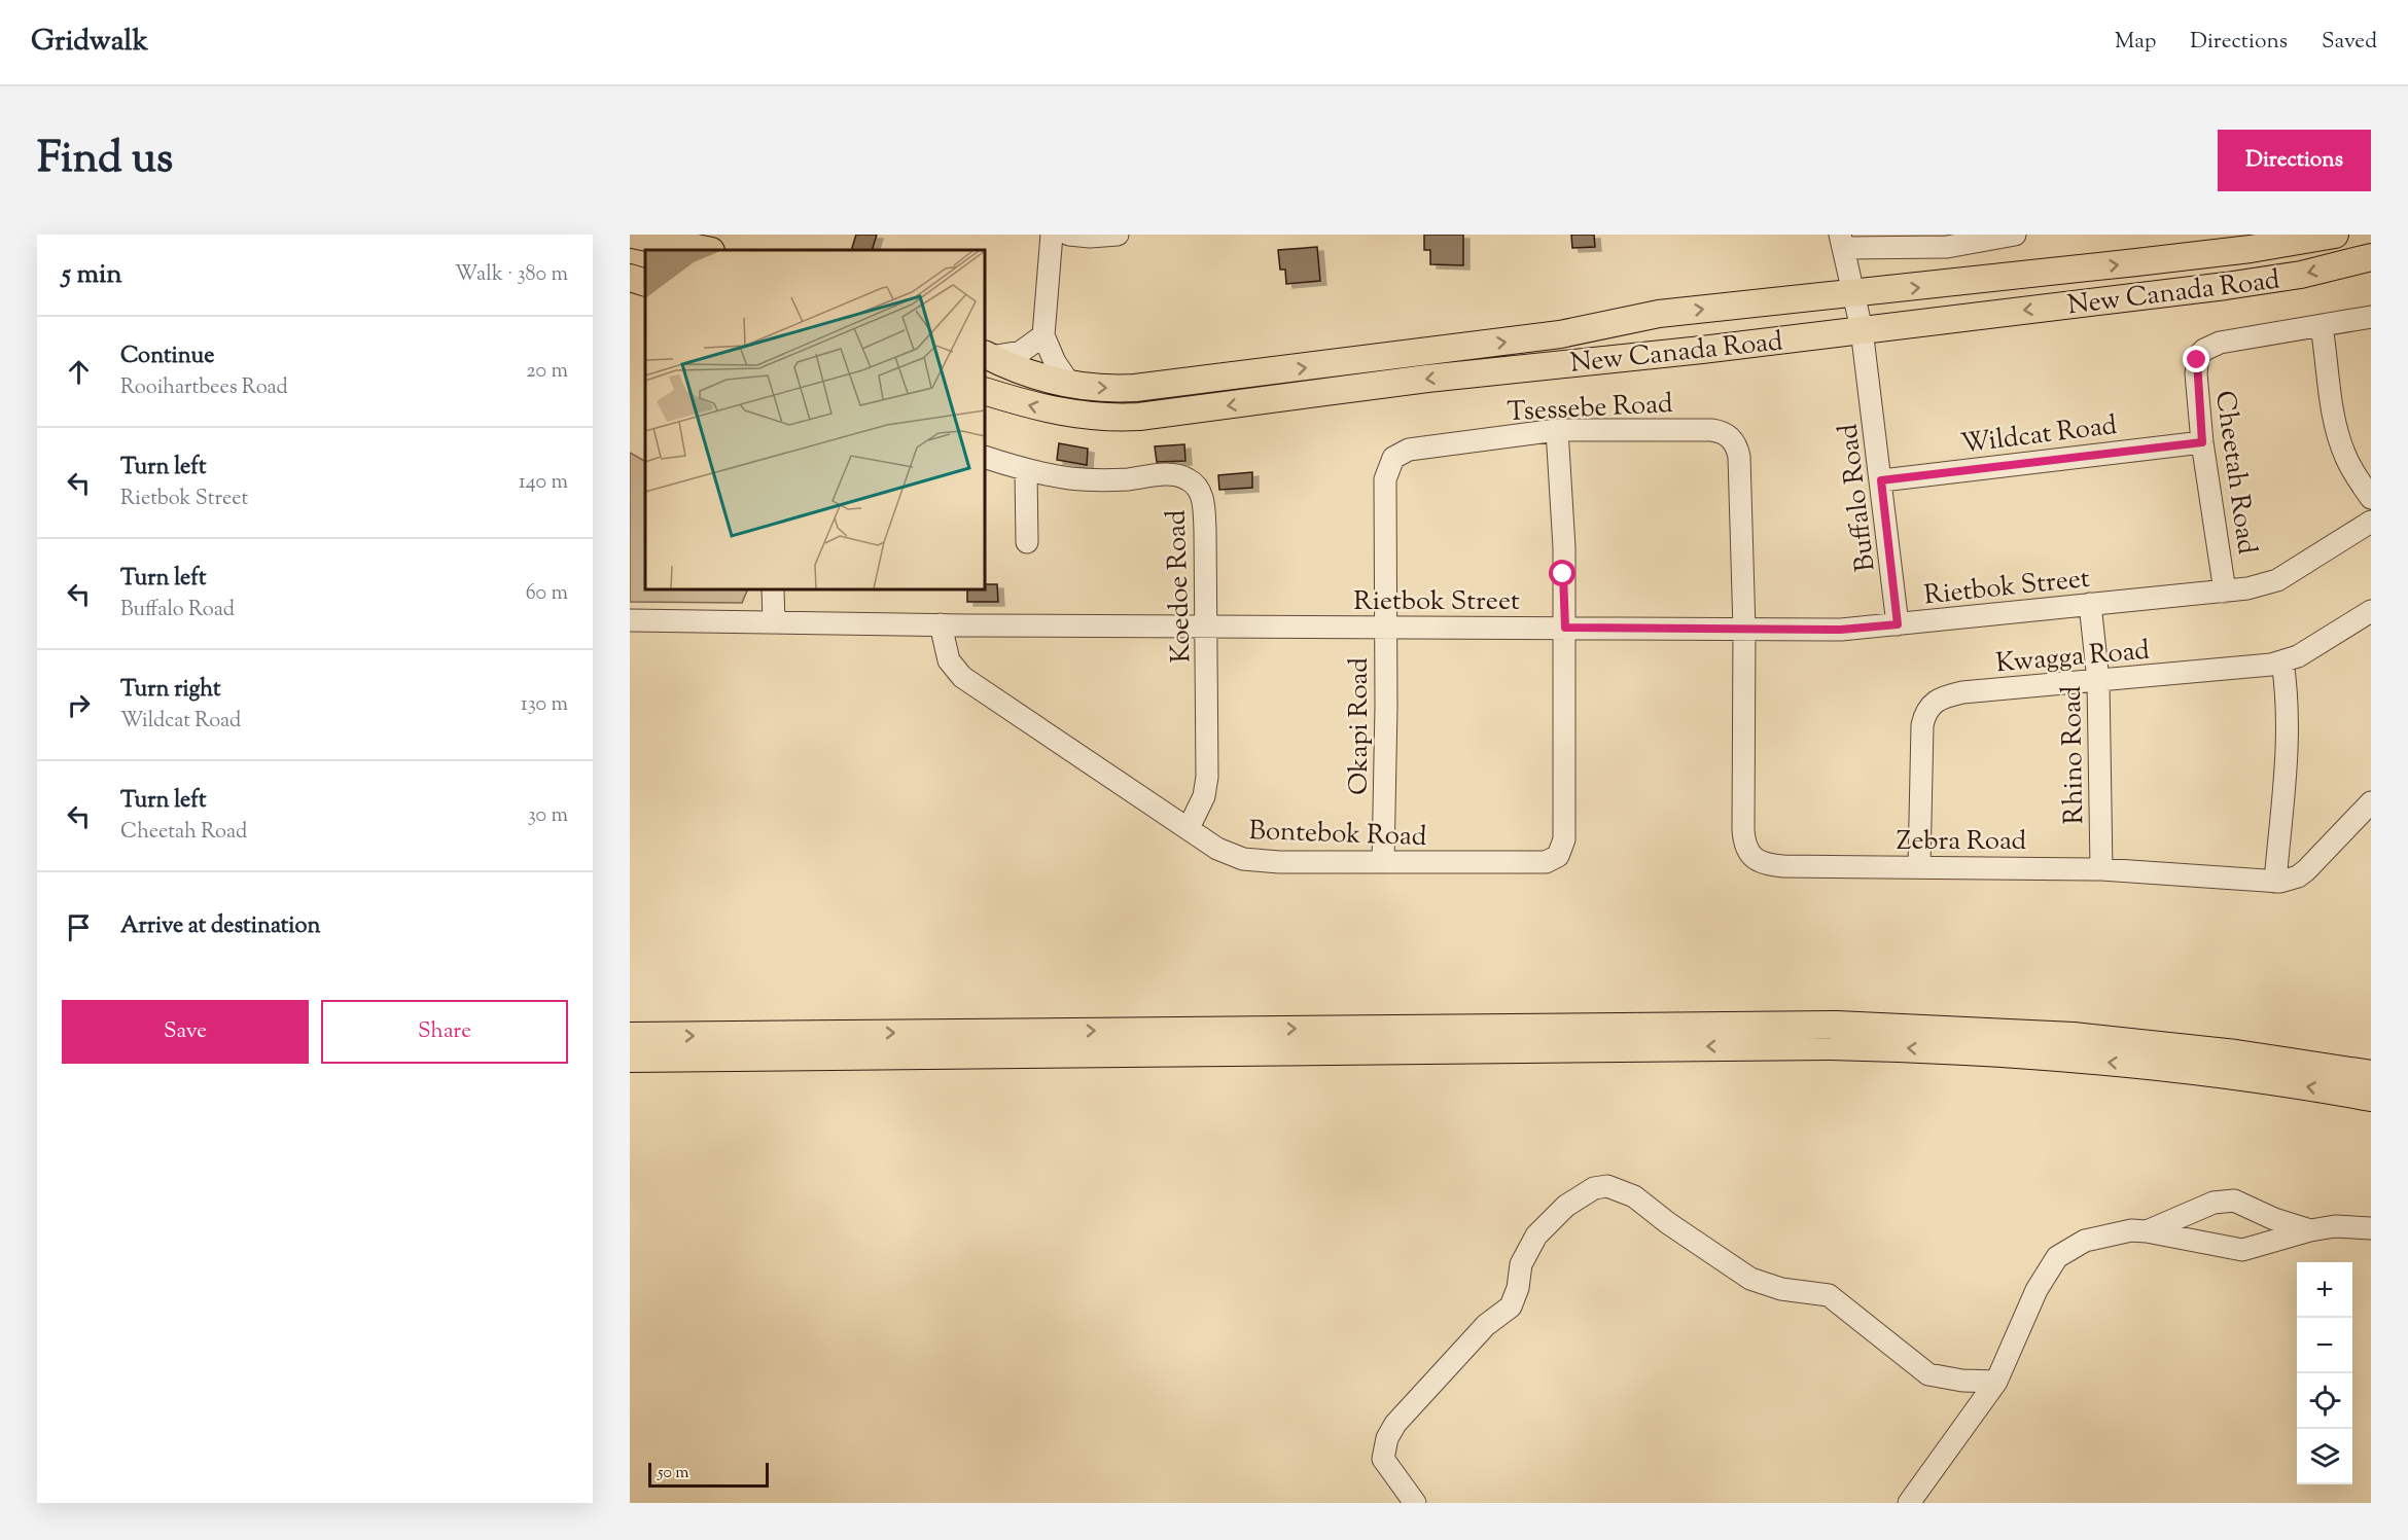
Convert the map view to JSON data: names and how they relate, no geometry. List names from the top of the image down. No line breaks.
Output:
{"streets":{"main road":["New Canada Road"],"street":["Tsessebe Road","Wildcat Road","Cheetah Road","Buffalo Road","Rietbok Street","Koedoe Road","Kwagga Road","Okapi Road","Rhino Road","Bontebok Road","Zebra Road"]},"crossings":[["New Canada Road","Buffalo Road"],["Tsessebe Road","Rietbok Street"],["Tsessebe Road","Okapi Road"],["Tsessebe Road","Zebra Road"],["Wildcat Road","Cheetah Road"],["Wildcat Road","Buffalo Road"],["Cheetah Road","Rietbok Street"],["Buffalo Road","Rietbok Street"],["Rietbok Street","Koedoe Road"],["Rietbok Street","Okapi Road"],["Rietbok Street","Rhino Road"],["Rietbok Street","Bontebok Road"],["Rietbok Street","Zebra Road"],["Koedoe Road","Bontebok Road"],["Kwagga Road","Rhino Road"],["Kwagga Road","Zebra Road"],["Okapi Road","Bontebok Road"],["Rhino Road","Zebra Road"]],"scale_bar":"50 m","page":{"header":"Gridwalk","nav":["Map","Directions","Saved"],"title":"Find us","buttons":["Directions",["Save","Share"]],"heading":["5 min","Walk · 380 m"],"list":[["Continue","Rooihartbees Road","20 m"],["Turn left","Rietbok Street","140 m"],["Turn left","Buffalo Road","60 m"],["Turn right","Wildcat Road","130 m"],["Turn left","Cheetah Road","30 m"],"Arrive at destination"],"map_buttons":["+","−"],"scale":"50 m"}}
